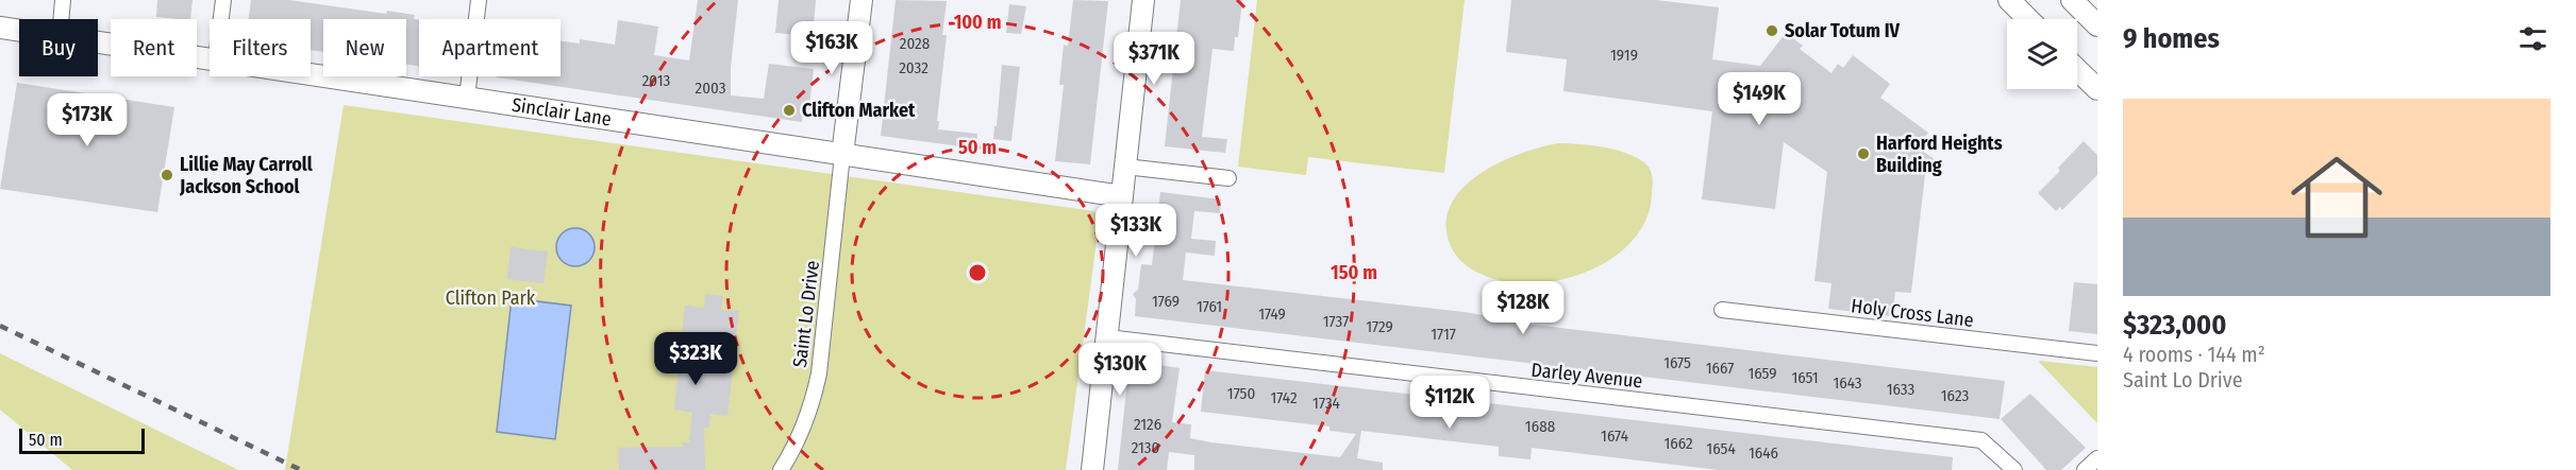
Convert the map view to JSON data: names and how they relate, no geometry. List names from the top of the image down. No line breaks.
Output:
{"streets":{"main road":["Sinclair Lane"],"street":["Holy Cross Lane","Saint Lo Drive","Darley Avenue"]},"crossings":[["Sinclair Lane","Saint Lo Drive"]],"parks":["Clifton Park"],"places":["Solar Totum IV","Clifton Market","Harford Heights Building","Lillie May Carroll Jackson School"],"house_numbers":["2028","1919","2032","2013","2003","1769","1761","1749","1737","1729","1717","1675","1667","1659","1651","1643","1633","1750","1623","1742","1734","2126","1688","1674","1662","2130","1654","1646"],"scale_bar":"50 m","page":{"heading":"9 homes","chip":["Buy","Rent","Filters","New","Apartment"],"price":["$163K","$371K","$149K","$173K","$133K","$128K","$323K","$130K","$112K"],"list":[{"name":"$323,000","note":"4 rooms · 144 m² · Saint Lo Drive"}],"scale":"50 m"},"rings":["100 m","50 m","150 m"]}
